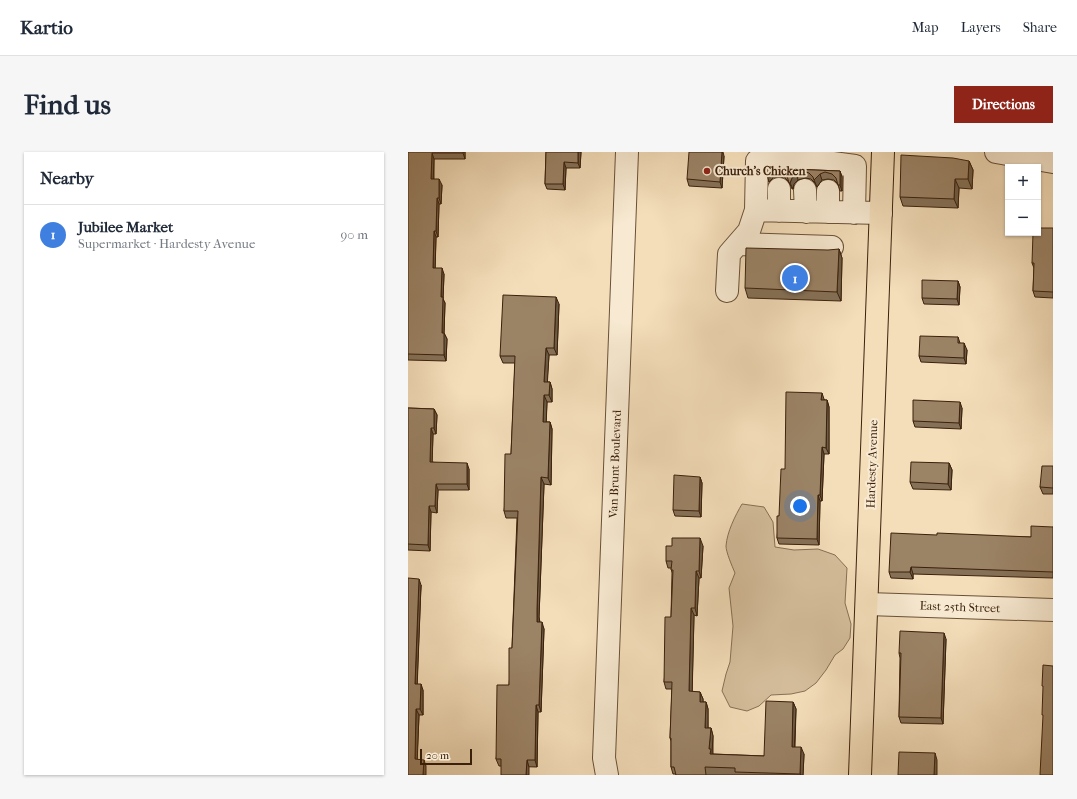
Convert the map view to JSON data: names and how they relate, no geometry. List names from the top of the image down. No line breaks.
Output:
{"streets":{"main road":["Hardesty Avenue"],"street":["Van Brunt Boulevard","East 25th Street"]},"crossings":[["Hardesty Avenue","East 25th Street"]],"places":["Church's Chicken"],"scale_bar":"20 m","page":{"header":"Kartio","nav":["Map","Layers","Share"],"buttons":"Directions","title":"Find us","heading":"Nearby","map_buttons":["+","−"],"list":[{"mark":"1","name":"Jubilee Market","note":"Supermarket · Hardesty Avenue","value":"90 m"}],"pins":"1","scale":"20 m"}}
